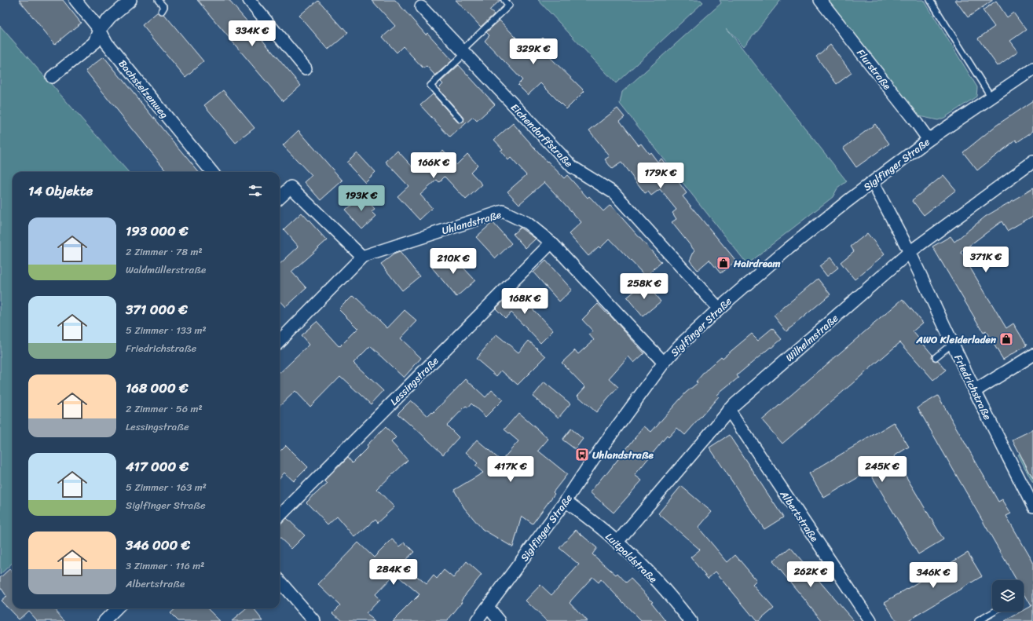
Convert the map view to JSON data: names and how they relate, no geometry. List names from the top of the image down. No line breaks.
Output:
{"streets":{"street":["Flurstraße","Bachstelzenweg","Eichendorffstraße","Siglfinger Straße","Uhlandstraße","Wilhelmstraße","Lessingstraße","Friedrichstraße","Albertstraße","Luitpoldstraße"]},"crossings":[["Flurstraße","Siglfinger Straße"],["Eichendorffstraße","Siglfinger Straße"],["Siglfinger Straße","Uhlandstraße"],["Siglfinger Straße","Friedrichstraße"],["Siglfinger Straße","Luitpoldstraße"],["Uhlandstraße","Lessingstraße"],["Wilhelmstraße","Friedrichstraße"],["Wilhelmstraße","Albertstraße"],["Wilhelmstraße","Luitpoldstraße"]],"places":{"shop":["Hairdream","AWO Kleiderladen"],"bus stop":["Uhlandstraße"]},"page":{"price":["334K €","329K €","166K €","179K €","193K €","371K €","210K €","258K €","168K €","417K €","245K €","284K €","262K €","346K €"],"heading":"14 Objekte","list":[{"name":"193 000 €","note":"2 Zimmer · 78 m² · Waldmüllerstraße"},{"name":"371 000 €","note":"5 Zimmer · 133 m² · Friedrichstraße"},{"name":"168 000 €","note":"2 Zimmer · 56 m² · Lessingstraße"},{"name":"417 000 €","note":"5 Zimmer · 163 m² · Siglfinger Straße"},{"name":"346 000 €","note":"3 Zimmer · 116 m² · Albertstraße"}]}}
